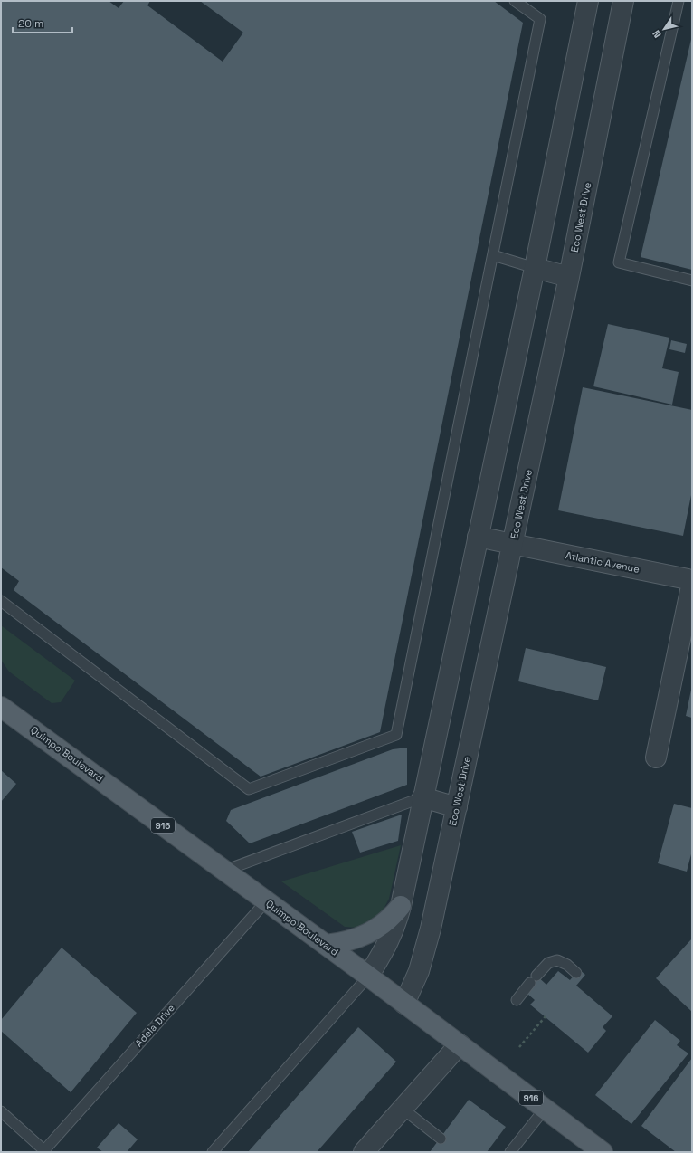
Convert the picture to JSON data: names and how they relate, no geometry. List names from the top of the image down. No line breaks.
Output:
{"streets":{"main road":["Quimpo Boulevard","916"],"street":["Eco West Drive","Atlantic Avenue"],"lane":["Adela Drive"]},"crossings":[["Eco West Drive","Atlantic Avenue"],["Eco West Drive","Quimpo Boulevard"],["Quimpo Boulevard","Adela Drive"]],"scale_bar":"20 m","north":"bottom left"}
